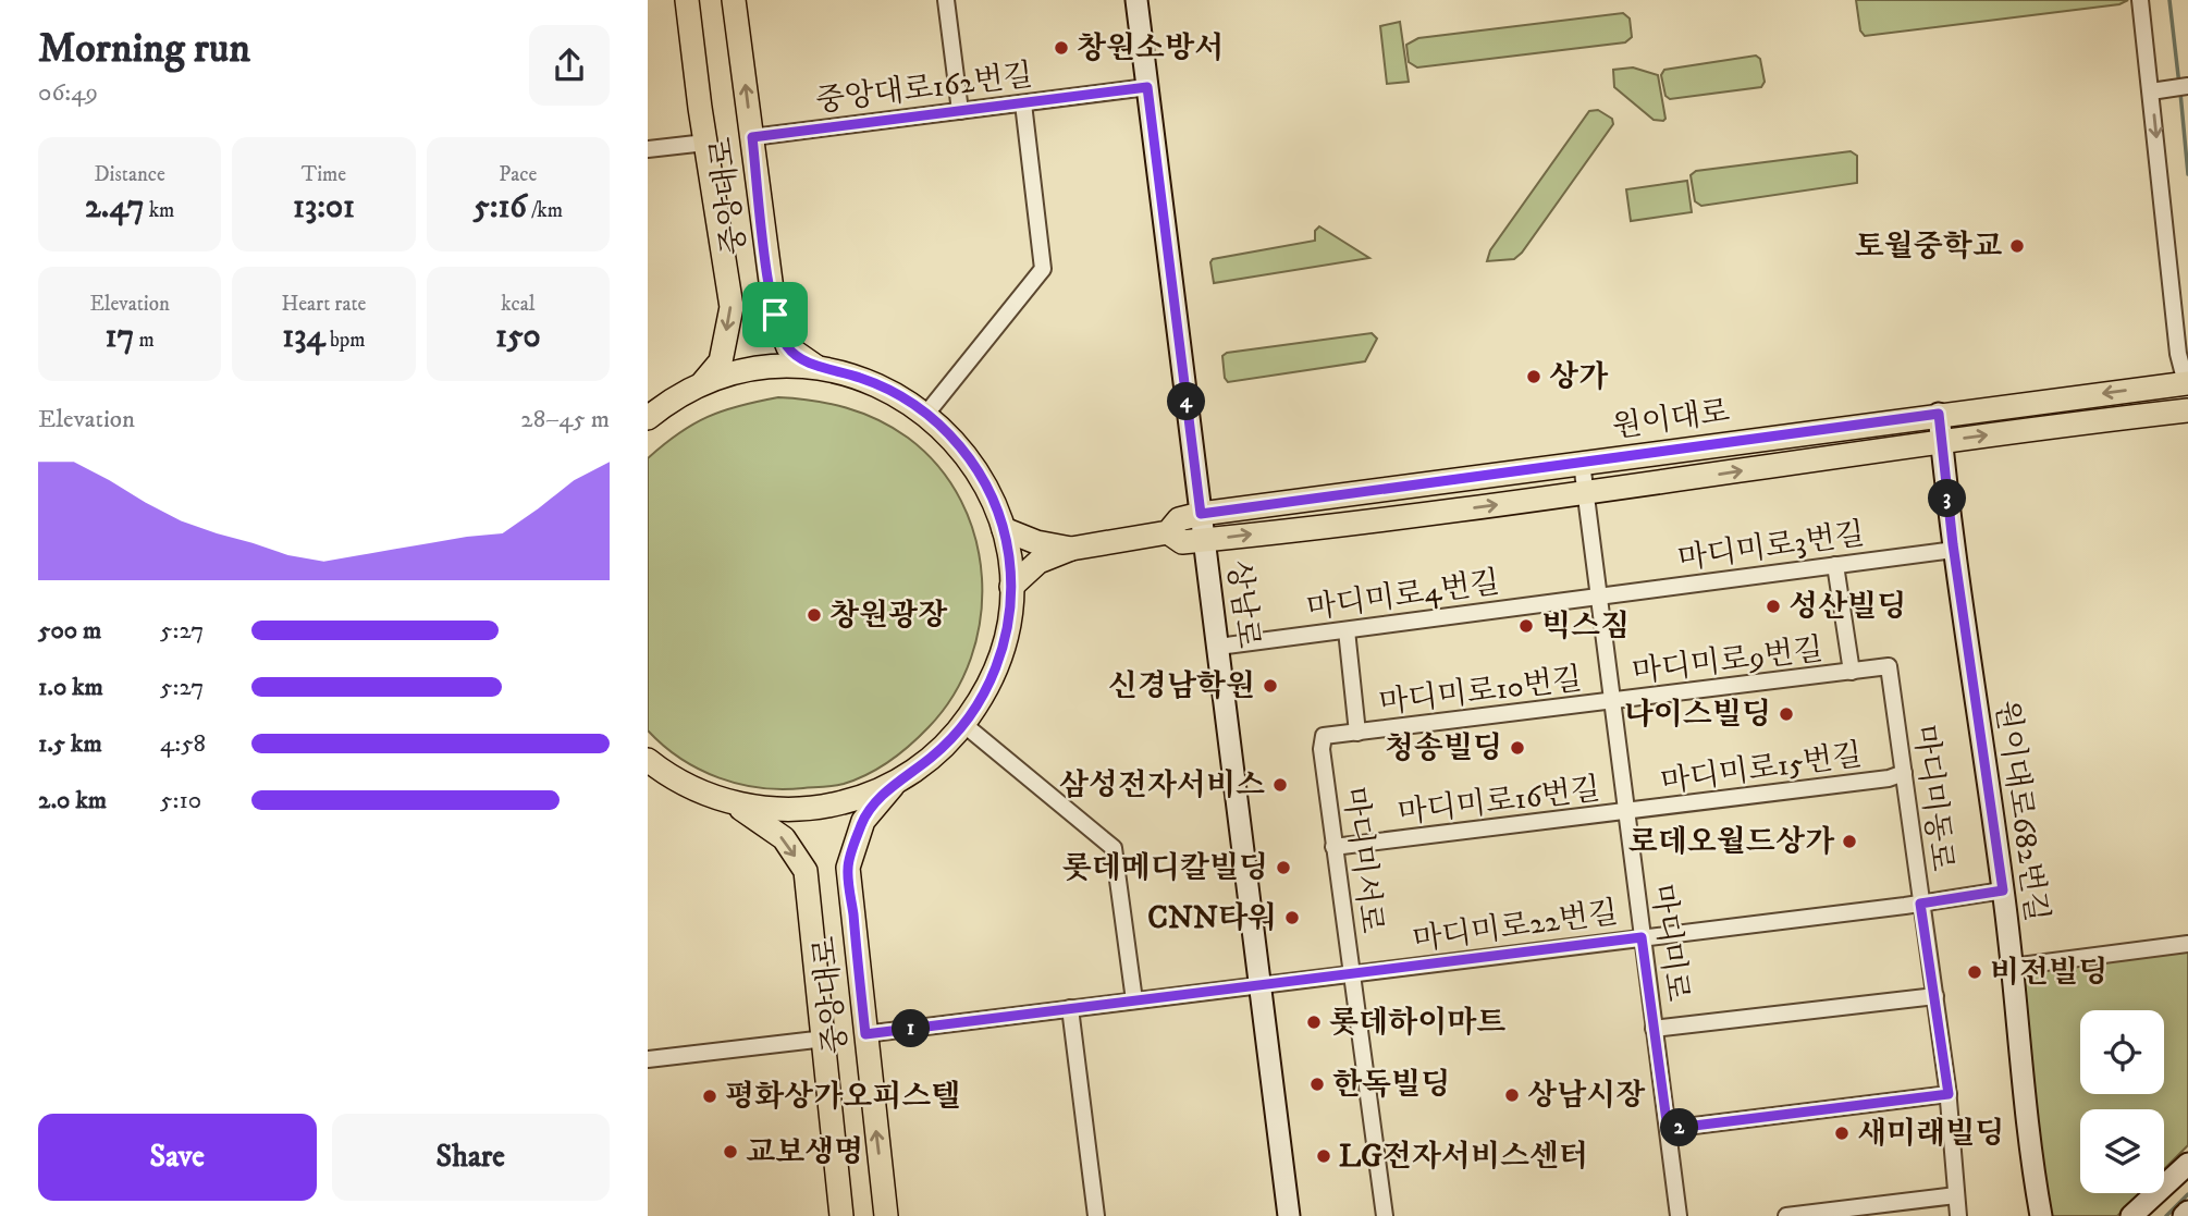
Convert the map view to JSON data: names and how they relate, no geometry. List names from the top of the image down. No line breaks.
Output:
{"streets":{"main road":["중앙대로","원이대로","상남로","원이대로682번길"],"street":["중앙대로162번길","마디미로3번길","마디미로4번길","마디미로9번길","마디미로10번길","마디미로15번길","마디미동로","마디미로16번길","마디미서로","마디미로22번길","마디미로"]},"crossings":[["중앙대로162번길","중앙대로"],["중앙대로162번길","상남로"],["중앙대로","마디미로22번길"],["원이대로","상남로"],["원이대로","원이대로682번길"],["원이대로","마디미로"],["마디미로3번길","마디미로4번길"],["마디미로3번길","원이대로682번길"],["마디미로3번길","마디미로"],["마디미로4번길","상남로"],["마디미로4번길","마디미로"],["상남로","마디미로22번길"],["마디미로9번길","마디미로10번길"],["마디미로9번길","마디미동로"],["마디미로9번길","마디미로"],["마디미로10번길","마디미서로"],["마디미로10번길","마디미로"],["마디미로15번길","마디미동로"],["마디미로15번길","마디미로16번길"],["마디미로15번길","마디미로"],["마디미동로","마디미로22번길"],["마디미로16번길","마디미서로"],["마디미로16번길","마디미로"],["원이대로682번길","마디미로22번길"],["마디미서로","마디미로22번길"],["마디미로22번길","마디미로"]],"places":["창원소방서","토월중학교","상가","성산빌딩","창원광장","빅스짐","신경남학원","나이스빌딩","청송빌딩","삼성전자서비스","로데오월드상가","롯데메디칼빌딩","CNN타워","비전빌딩","롯데하이마트","한독빌딩","상남시장","평화상가오피스텔","새미래빌딩","교보생명","LG전자서비스센터"],"page":{"heading":["Morning run","06:49"],"stats":[["Distance","2.47 km"],["Time","13:01"],["Pace","5:16 /km"],["Elevation","17 m"],["Heart rate","134 bpm"],["kcal","150"]],"pins":["4","3","1","2"],"chart":["Elevation","28–45 m"],"list":[{"name":"500 m","note":"5:27"},{"name":"1.0 km","note":"5:27"},{"name":"1.5 km","note":"4:58"},{"name":"2.0 km","note":"5:10"}],"buttons":["Save","Share"]}}
